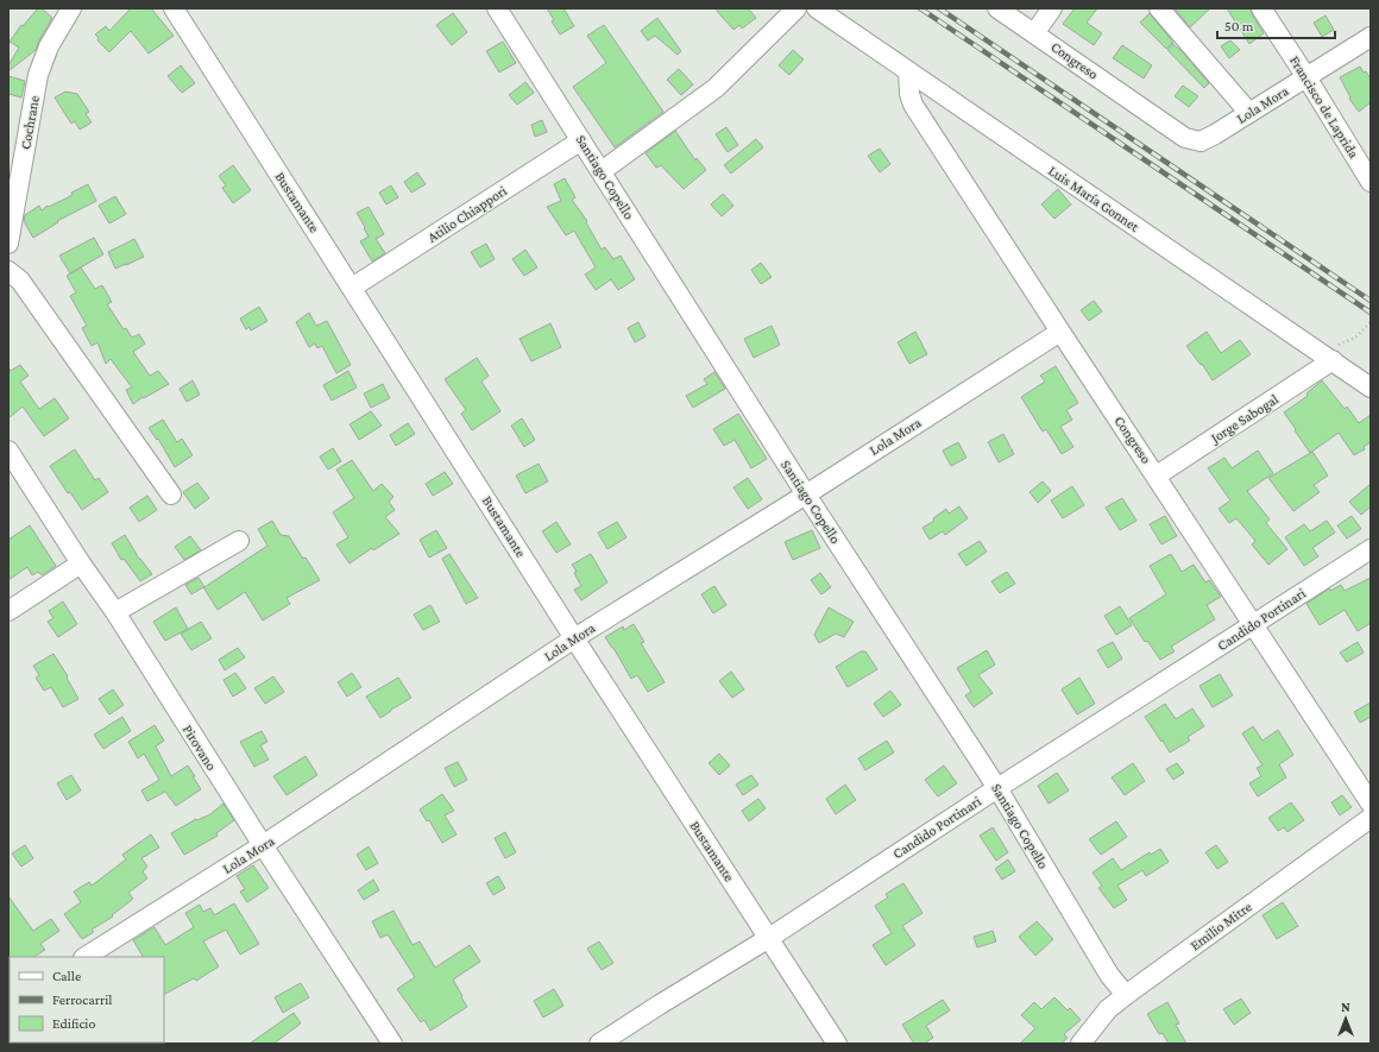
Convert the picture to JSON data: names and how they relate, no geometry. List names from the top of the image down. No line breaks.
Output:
{"streets":{"street":["Congreso","Lola Mora","Francisco de Laprida","Cochrane","Santiago Copello","Luis María Gonnet","Bustamante","Atilio Chiappori","Jorge Sabogal","Candido Portinari","Pirovano","Emilio Mitre"]},"crossings":[["Congreso","Lola Mora"],["Congreso","Luis María Gonnet"],["Congreso","Jorge Sabogal"],["Congreso","Candido Portinari"],["Lola Mora","Francisco de Laprida"],["Lola Mora","Santiago Copello"],["Lola Mora","Bustamante"],["Lola Mora","Pirovano"],["Santiago Copello","Atilio Chiappori"],["Santiago Copello","Candido Portinari"],["Santiago Copello","Emilio Mitre"],["Luis María Gonnet","Jorge Sabogal"],["Bustamante","Atilio Chiappori"],["Bustamante","Candido Portinari"]],"legend":["Calle","Ferrocarril","Edificio"],"scale_bar":"50 m","north":"top"}
